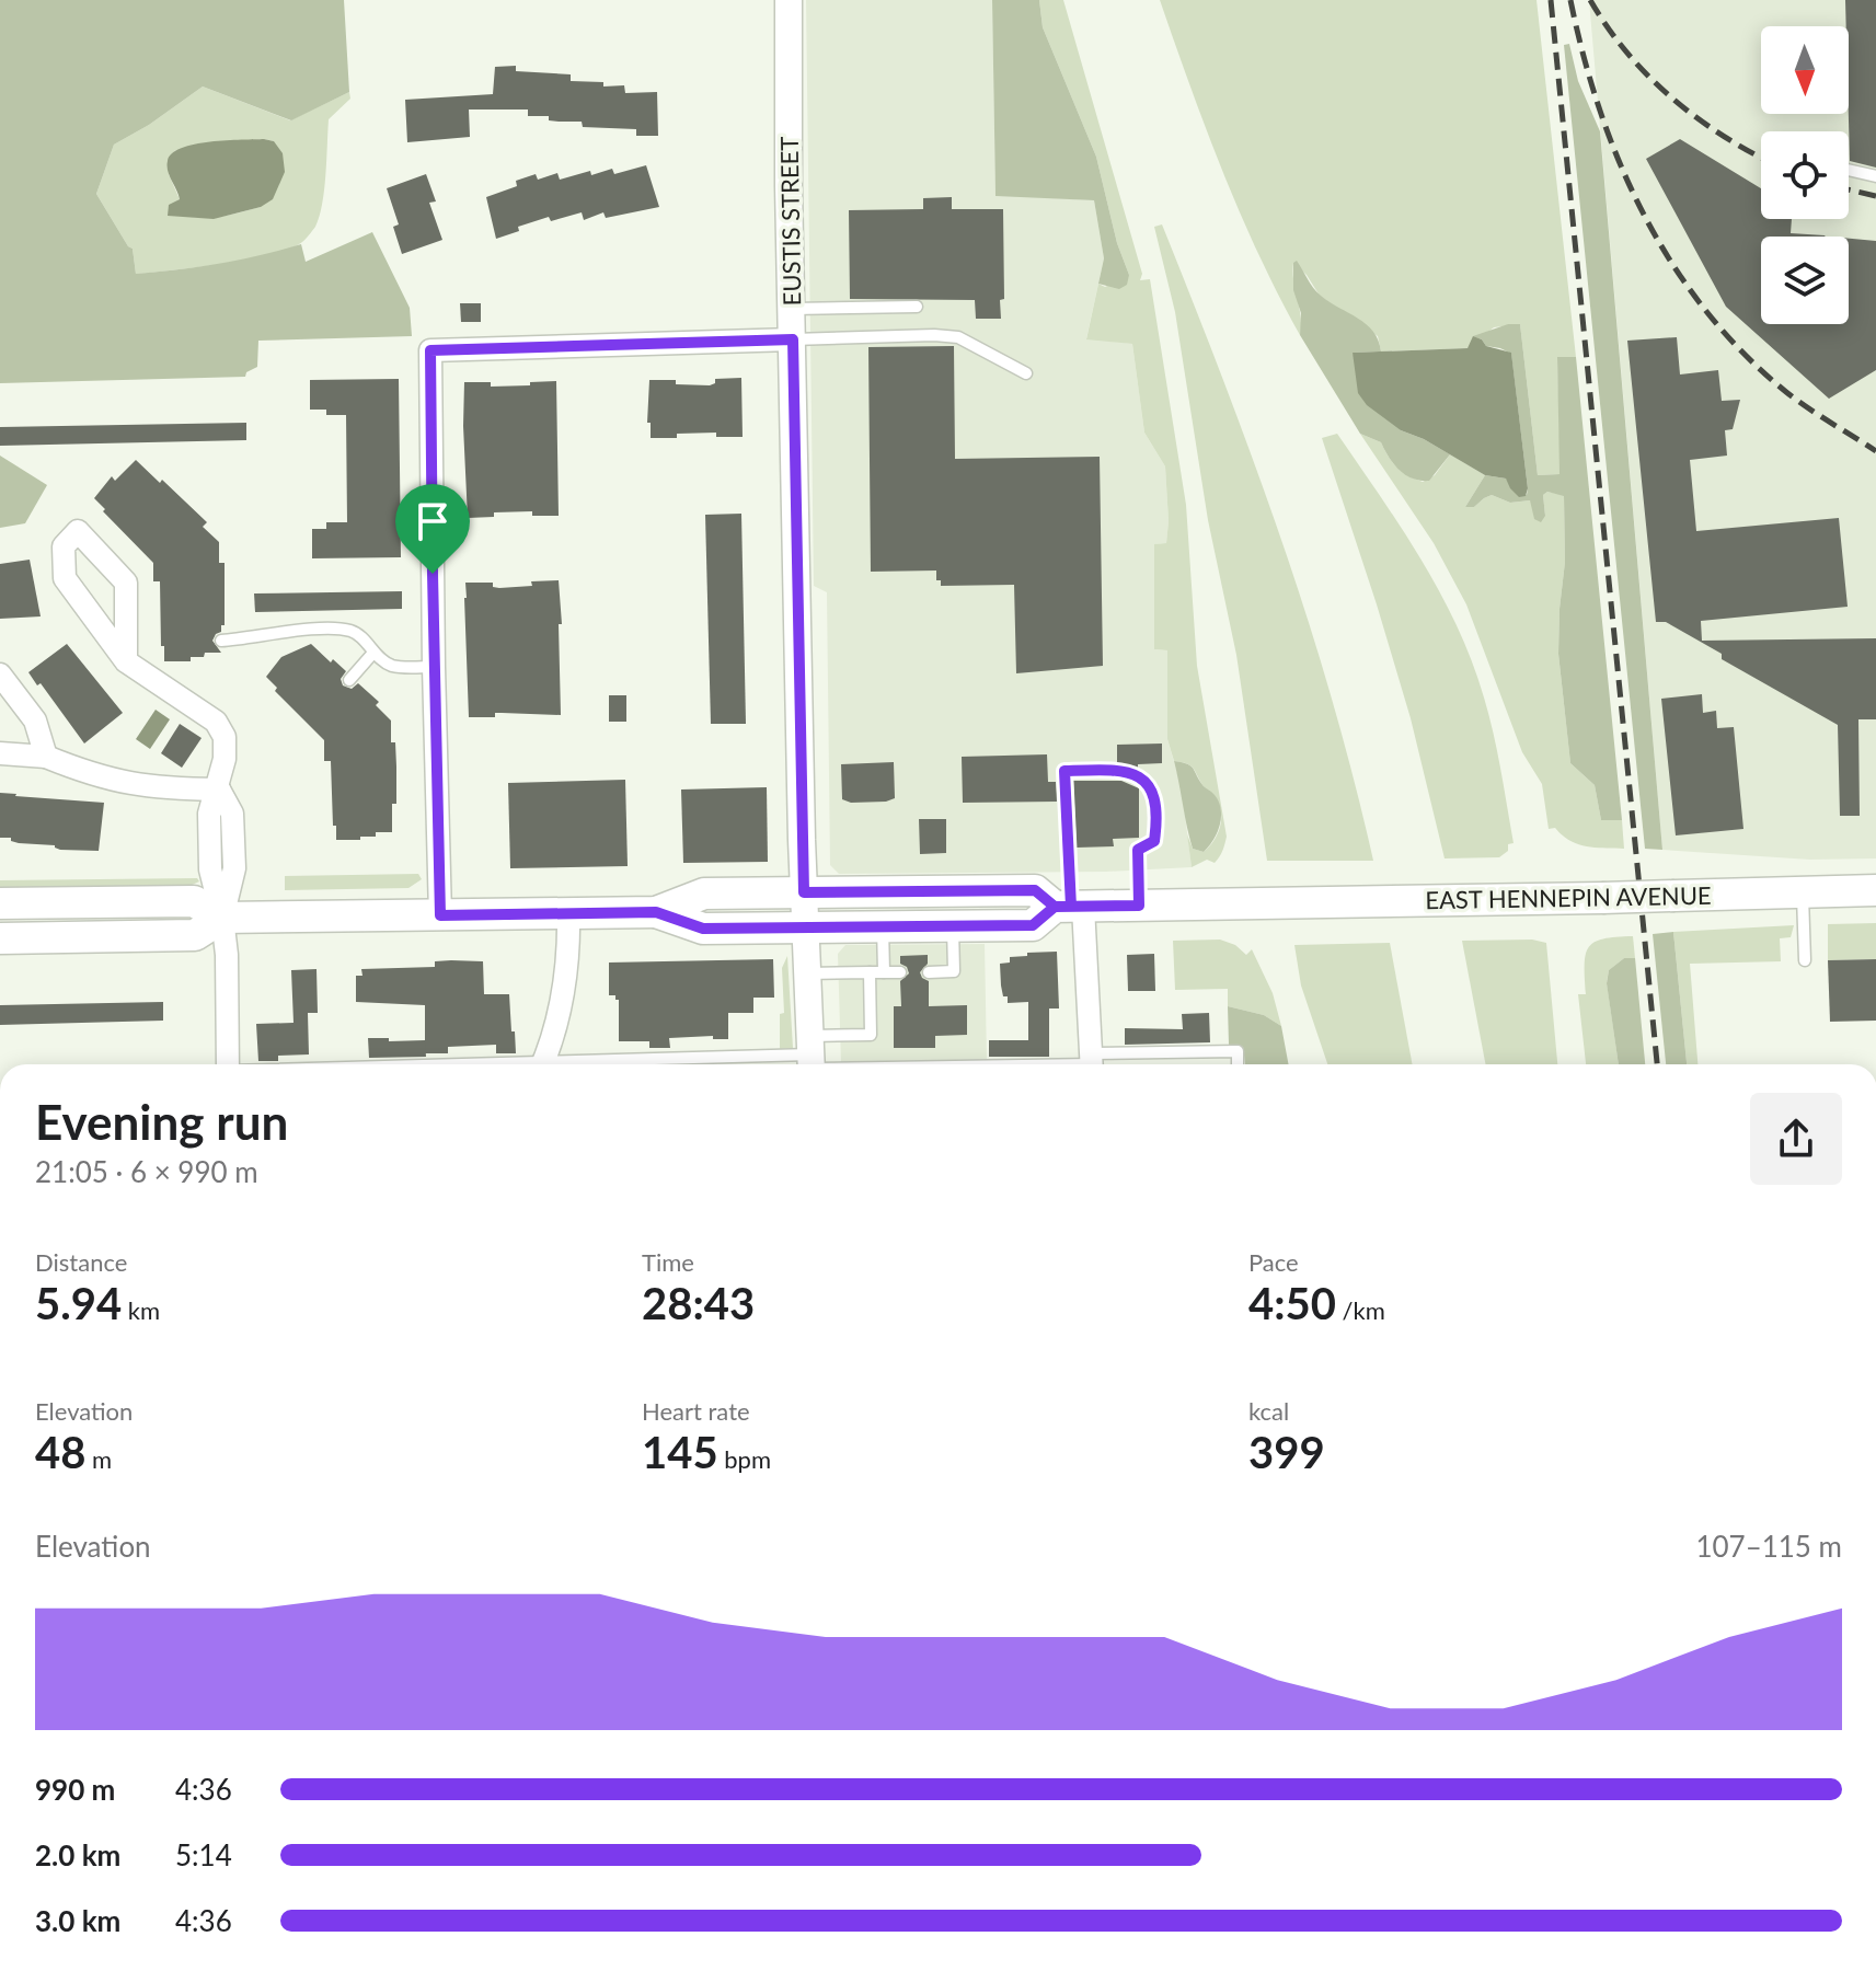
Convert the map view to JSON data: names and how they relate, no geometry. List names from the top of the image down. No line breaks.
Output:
{"streets":{"main road":["EAST HENNEPIN AVENUE"],"street":["EUSTIS STREET"]},"north":"bottom","page":{"heading":["Evening run","21:05 · 6 × 990 m"],"stats":[["Distance","5.94 km"],["Time","28:43"],["Pace","4:50 /km"],["Elevation","48 m"],["Heart rate","145 bpm"],["kcal","399"]],"chart":["Elevation","107–115 m"],"list":[{"name":"990 m","note":"4:36"},{"name":"2.0 km","note":"5:14"},{"name":"3.0 km","note":"4:36"}]}}
